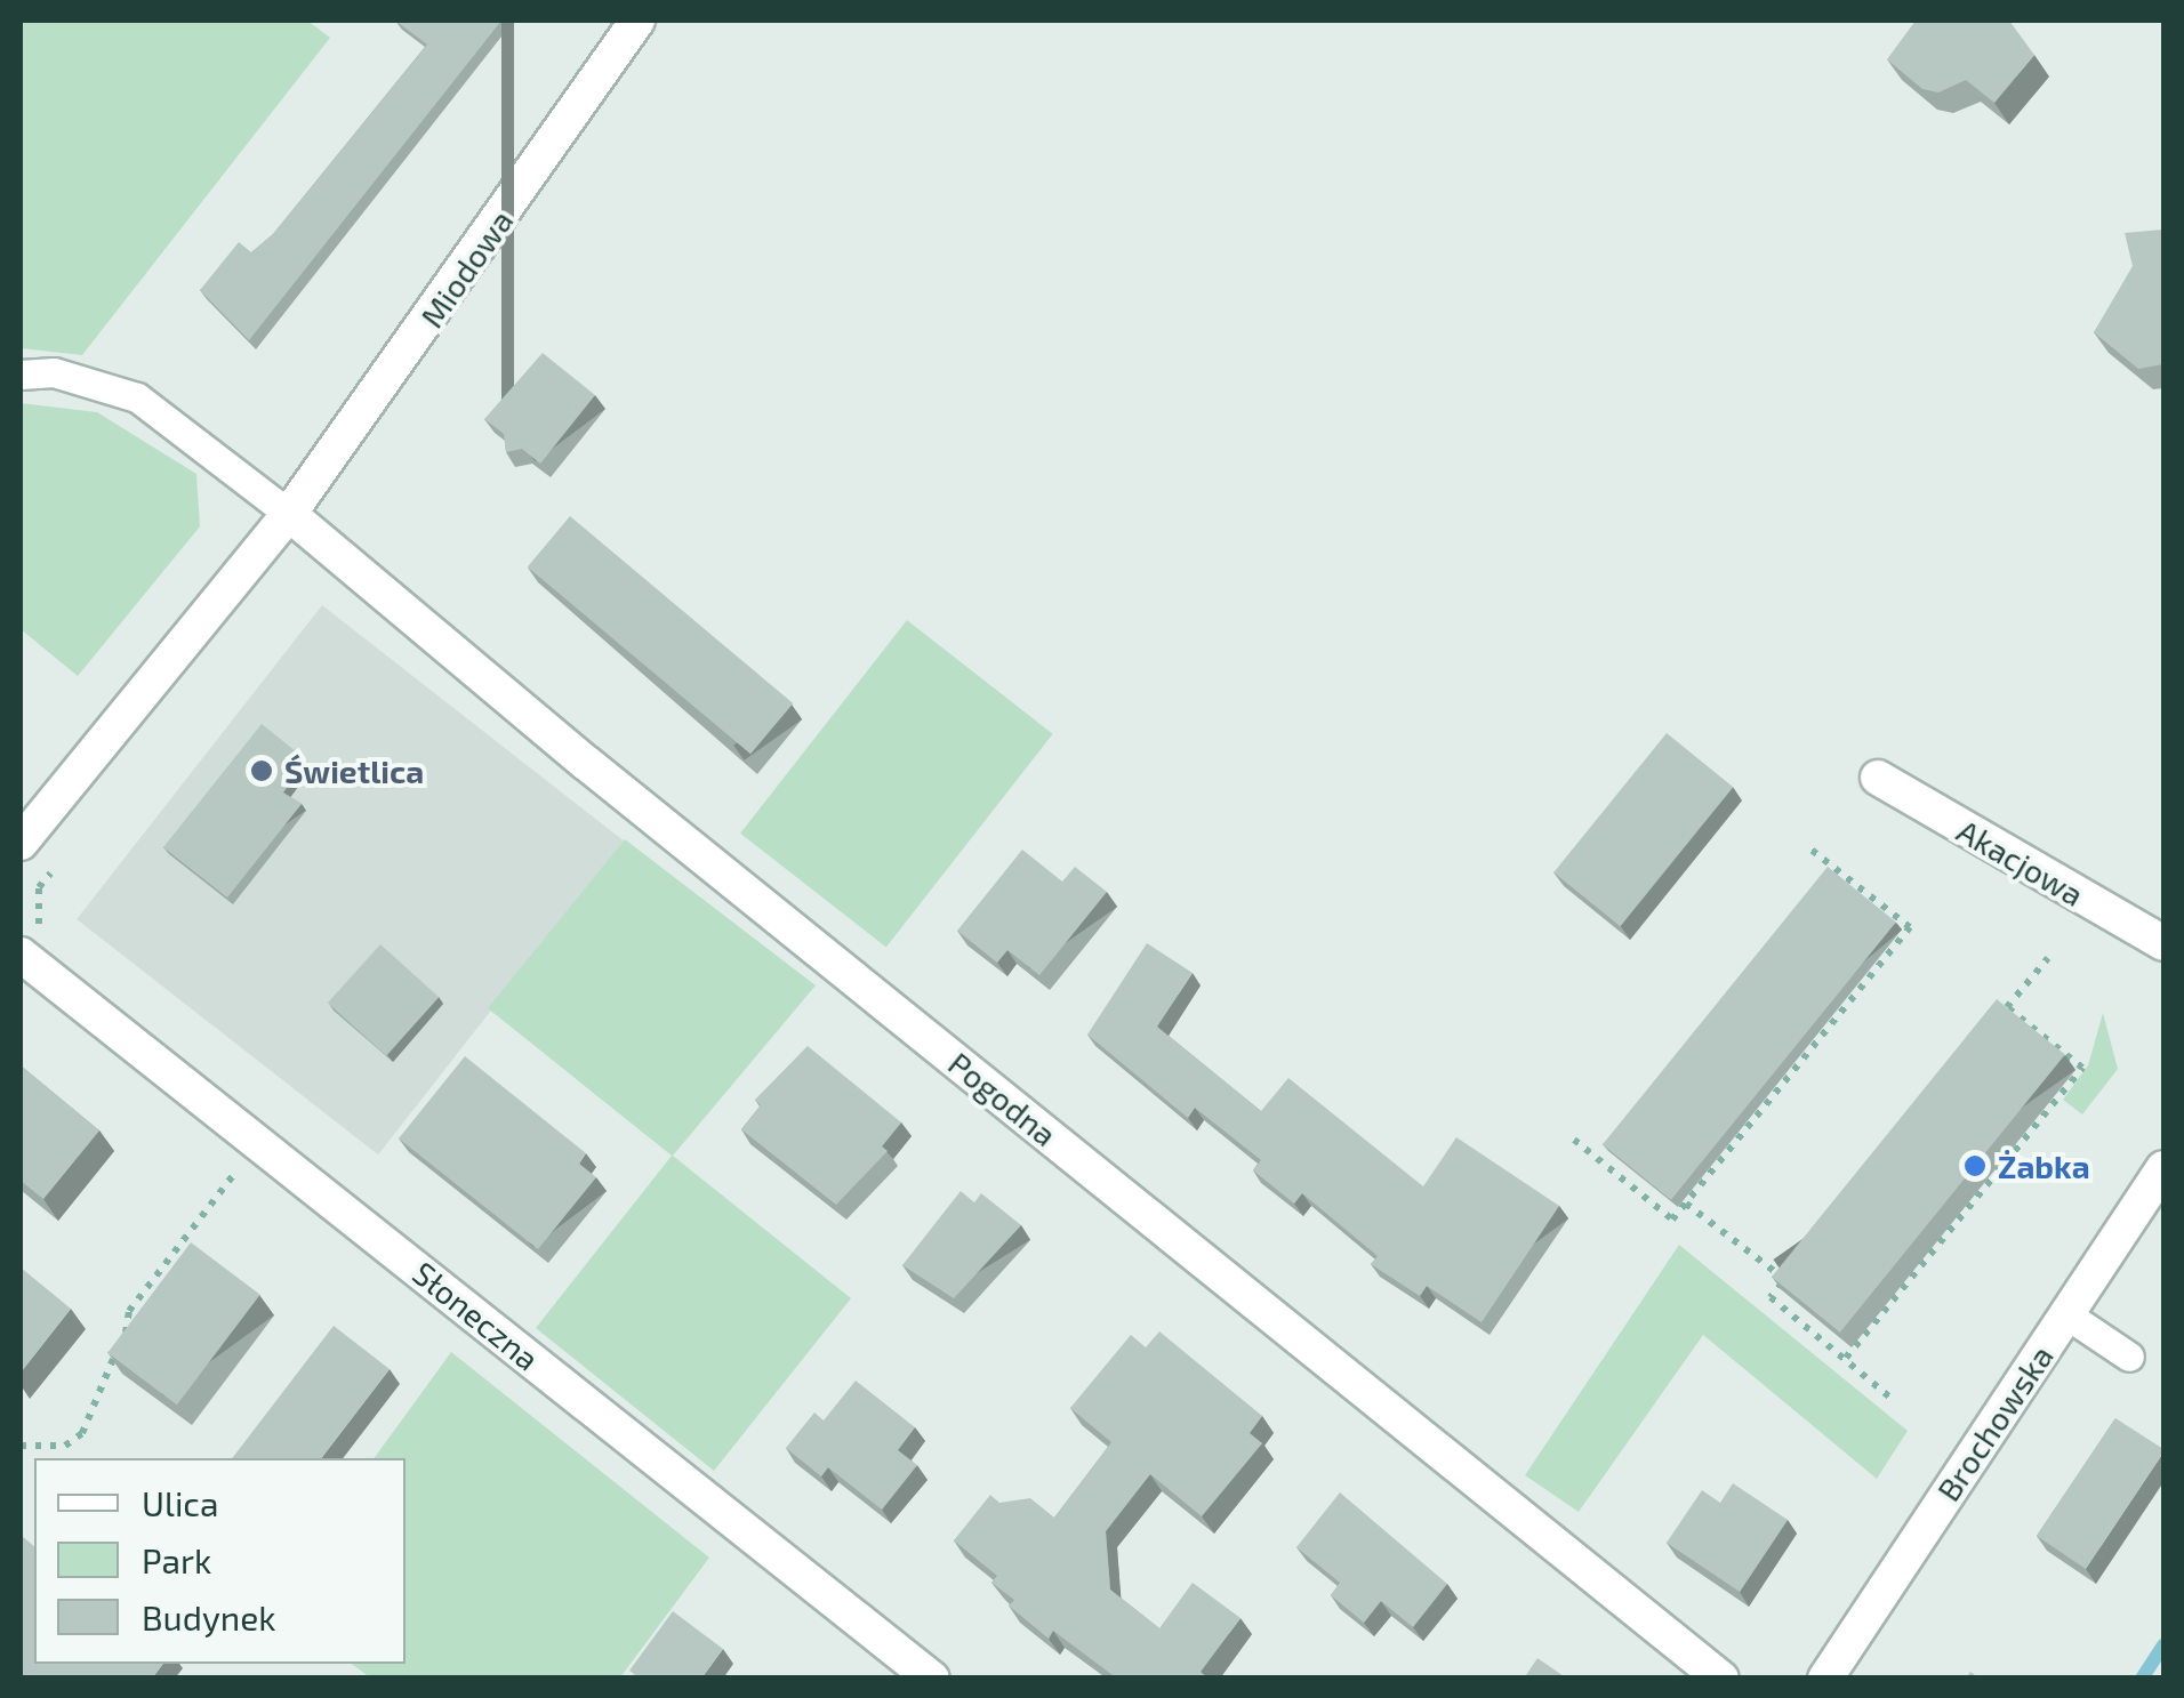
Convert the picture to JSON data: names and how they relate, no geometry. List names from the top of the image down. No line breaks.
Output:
{"streets":{"street":["Miodowa","Akacjowa","Pogodna","Słoneczna","Brochowska"]},"crossings":[["Miodowa","Pogodna"]],"places":["Świetlica","Żabka"],"legend":["Ulica","Park","Budynek"]}
